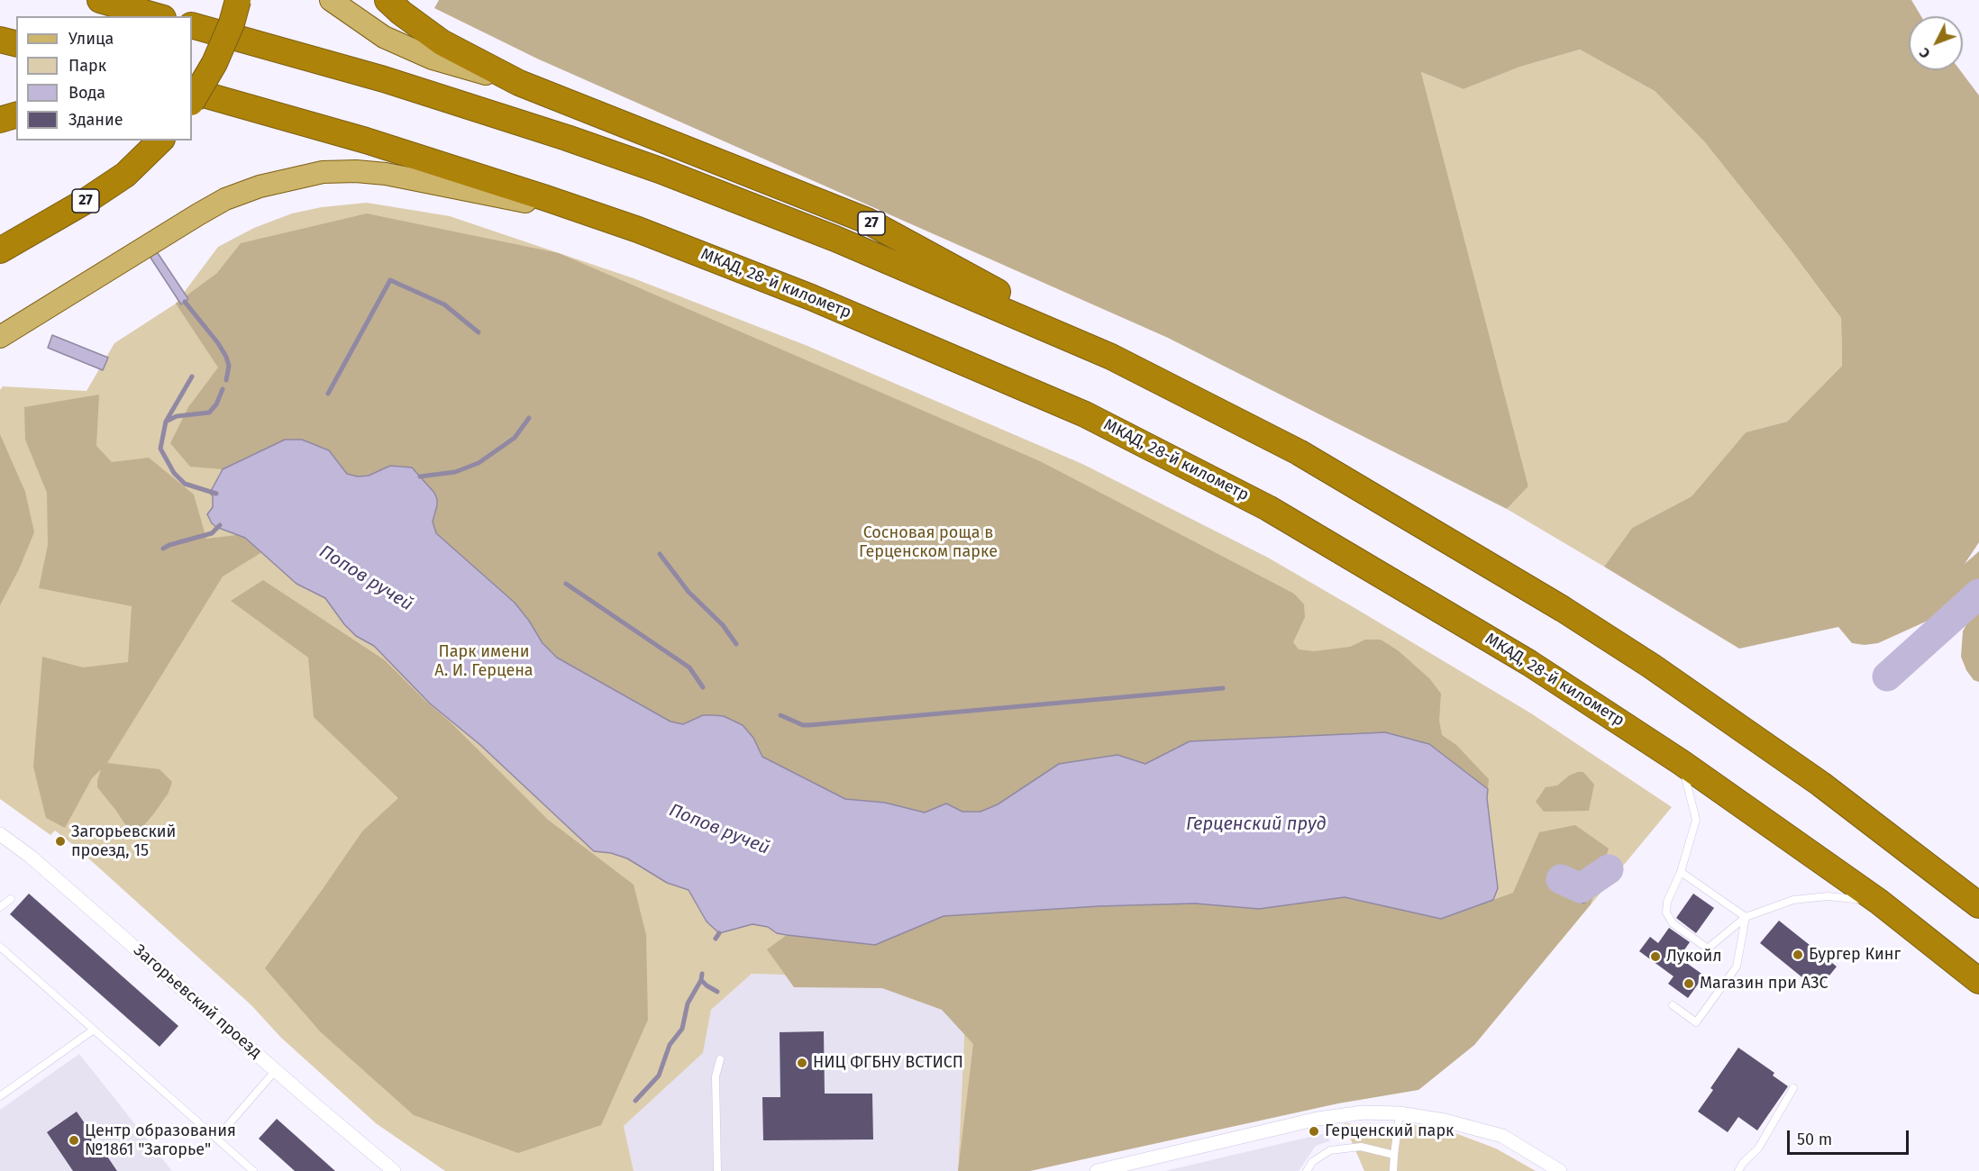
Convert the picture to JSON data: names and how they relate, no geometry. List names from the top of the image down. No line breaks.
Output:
{"streets":{"highway":["27","МКАД, 28-й километр"],"street":["Загорьевский проезд"]},"water":["Попов ручей","Герценский пруд"],"parks":["Сосновая роща в Герценском парке","Парк имени А. И. Герцена"],"places":["Загорьевский проезд, 15","Бургер Кинг","Лукойл","Магазин при АЗС","НИЦ ФГБНУ ВСТИСП","Герценский парк","Центр образования №1861 \"Загорье\""],"legend":["Улица","Парк","Вода","Здание"],"scale_bar":"50 m","north":"bottom left"}
